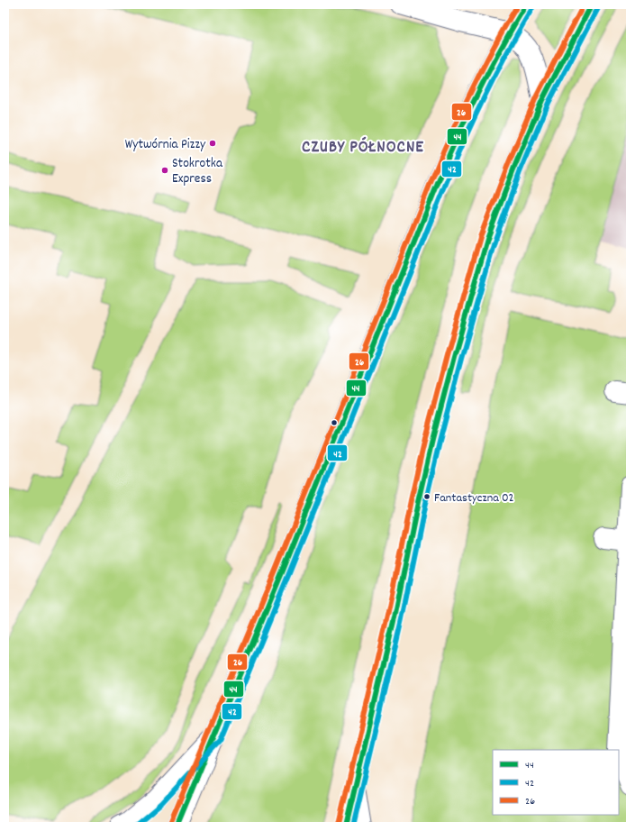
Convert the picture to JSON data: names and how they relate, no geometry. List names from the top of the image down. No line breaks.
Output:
{"districts":["CZUBY PÓŁNOCNE"],"places":["Wytwórnia Pizzy","Stokrotka Express","Fantastyczna 02"],"lines":["transit line 44","transit line 26","transit line 42"],"legend":["44","42","26"]}
